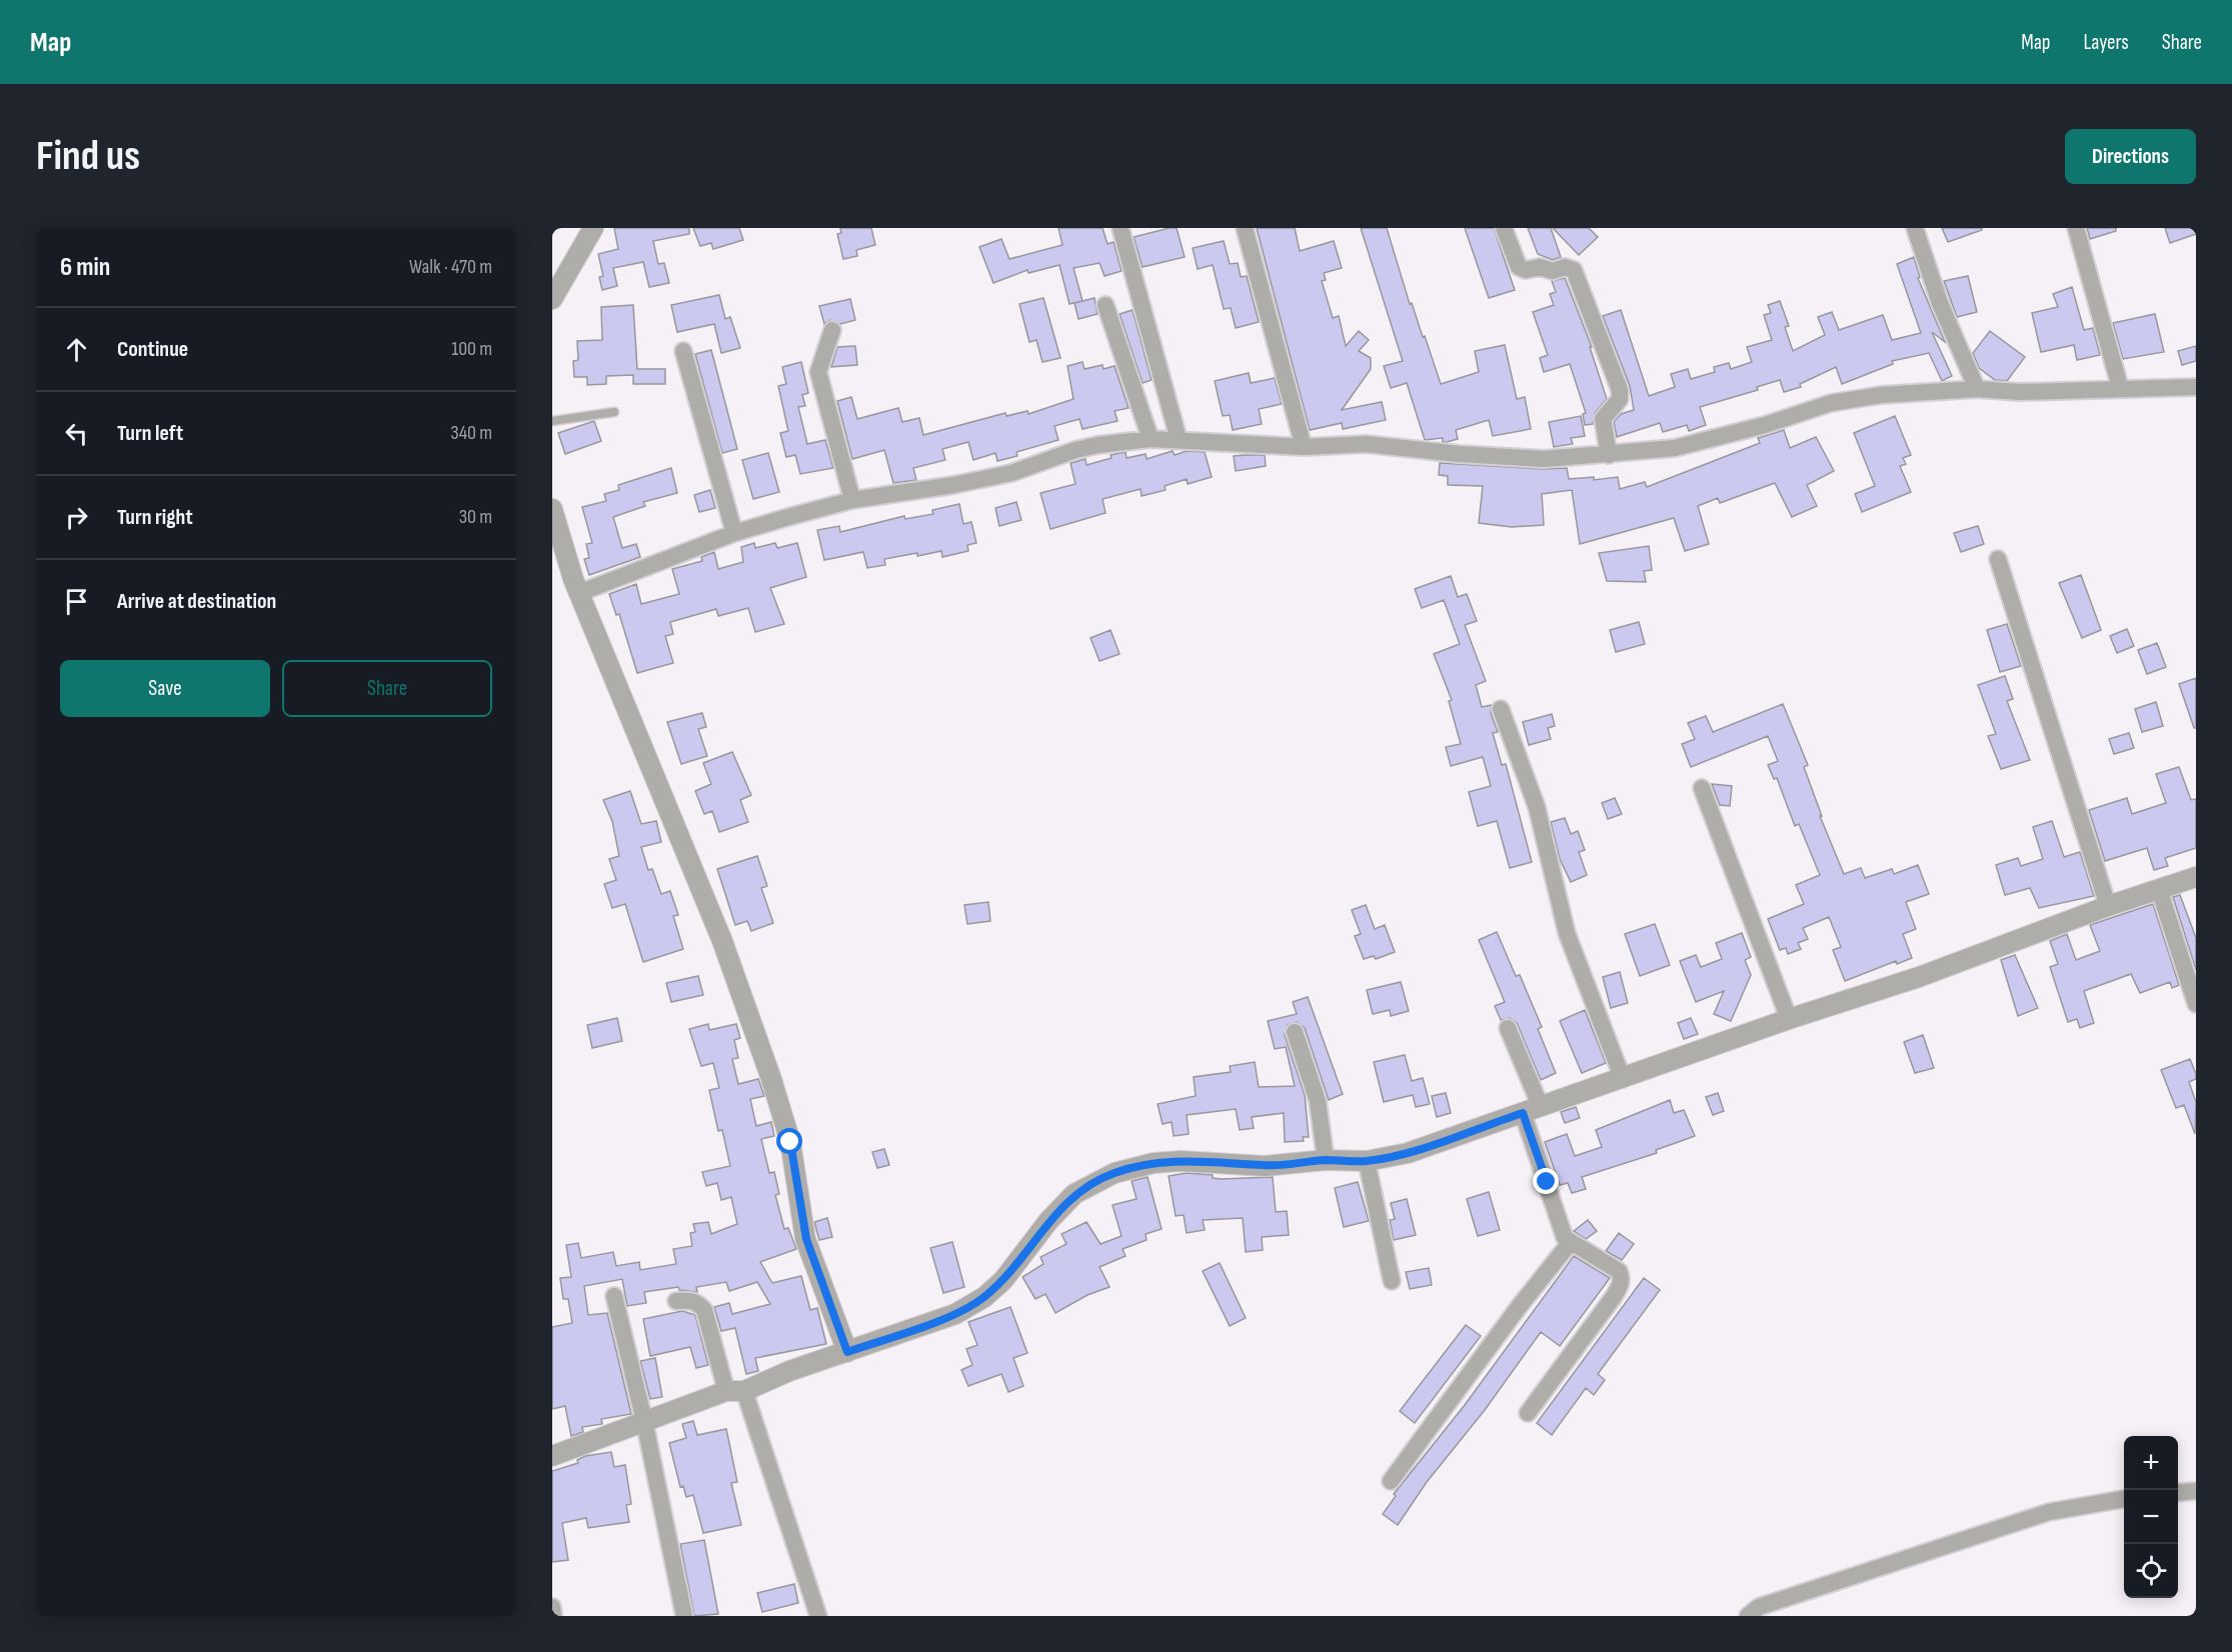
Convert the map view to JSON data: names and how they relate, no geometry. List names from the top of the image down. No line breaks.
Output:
{"page":{"header":"Map","nav":["Map","Layers","Share"],"buttons":["Directions",["Save","Share"]],"title":"Find us","heading":["6 min","Walk · 470 m"],"list":[["Continue","100 m"],["Turn left","340 m"],["Turn right","30 m"],"Arrive at destination"],"map_buttons":["+","−"]}}
